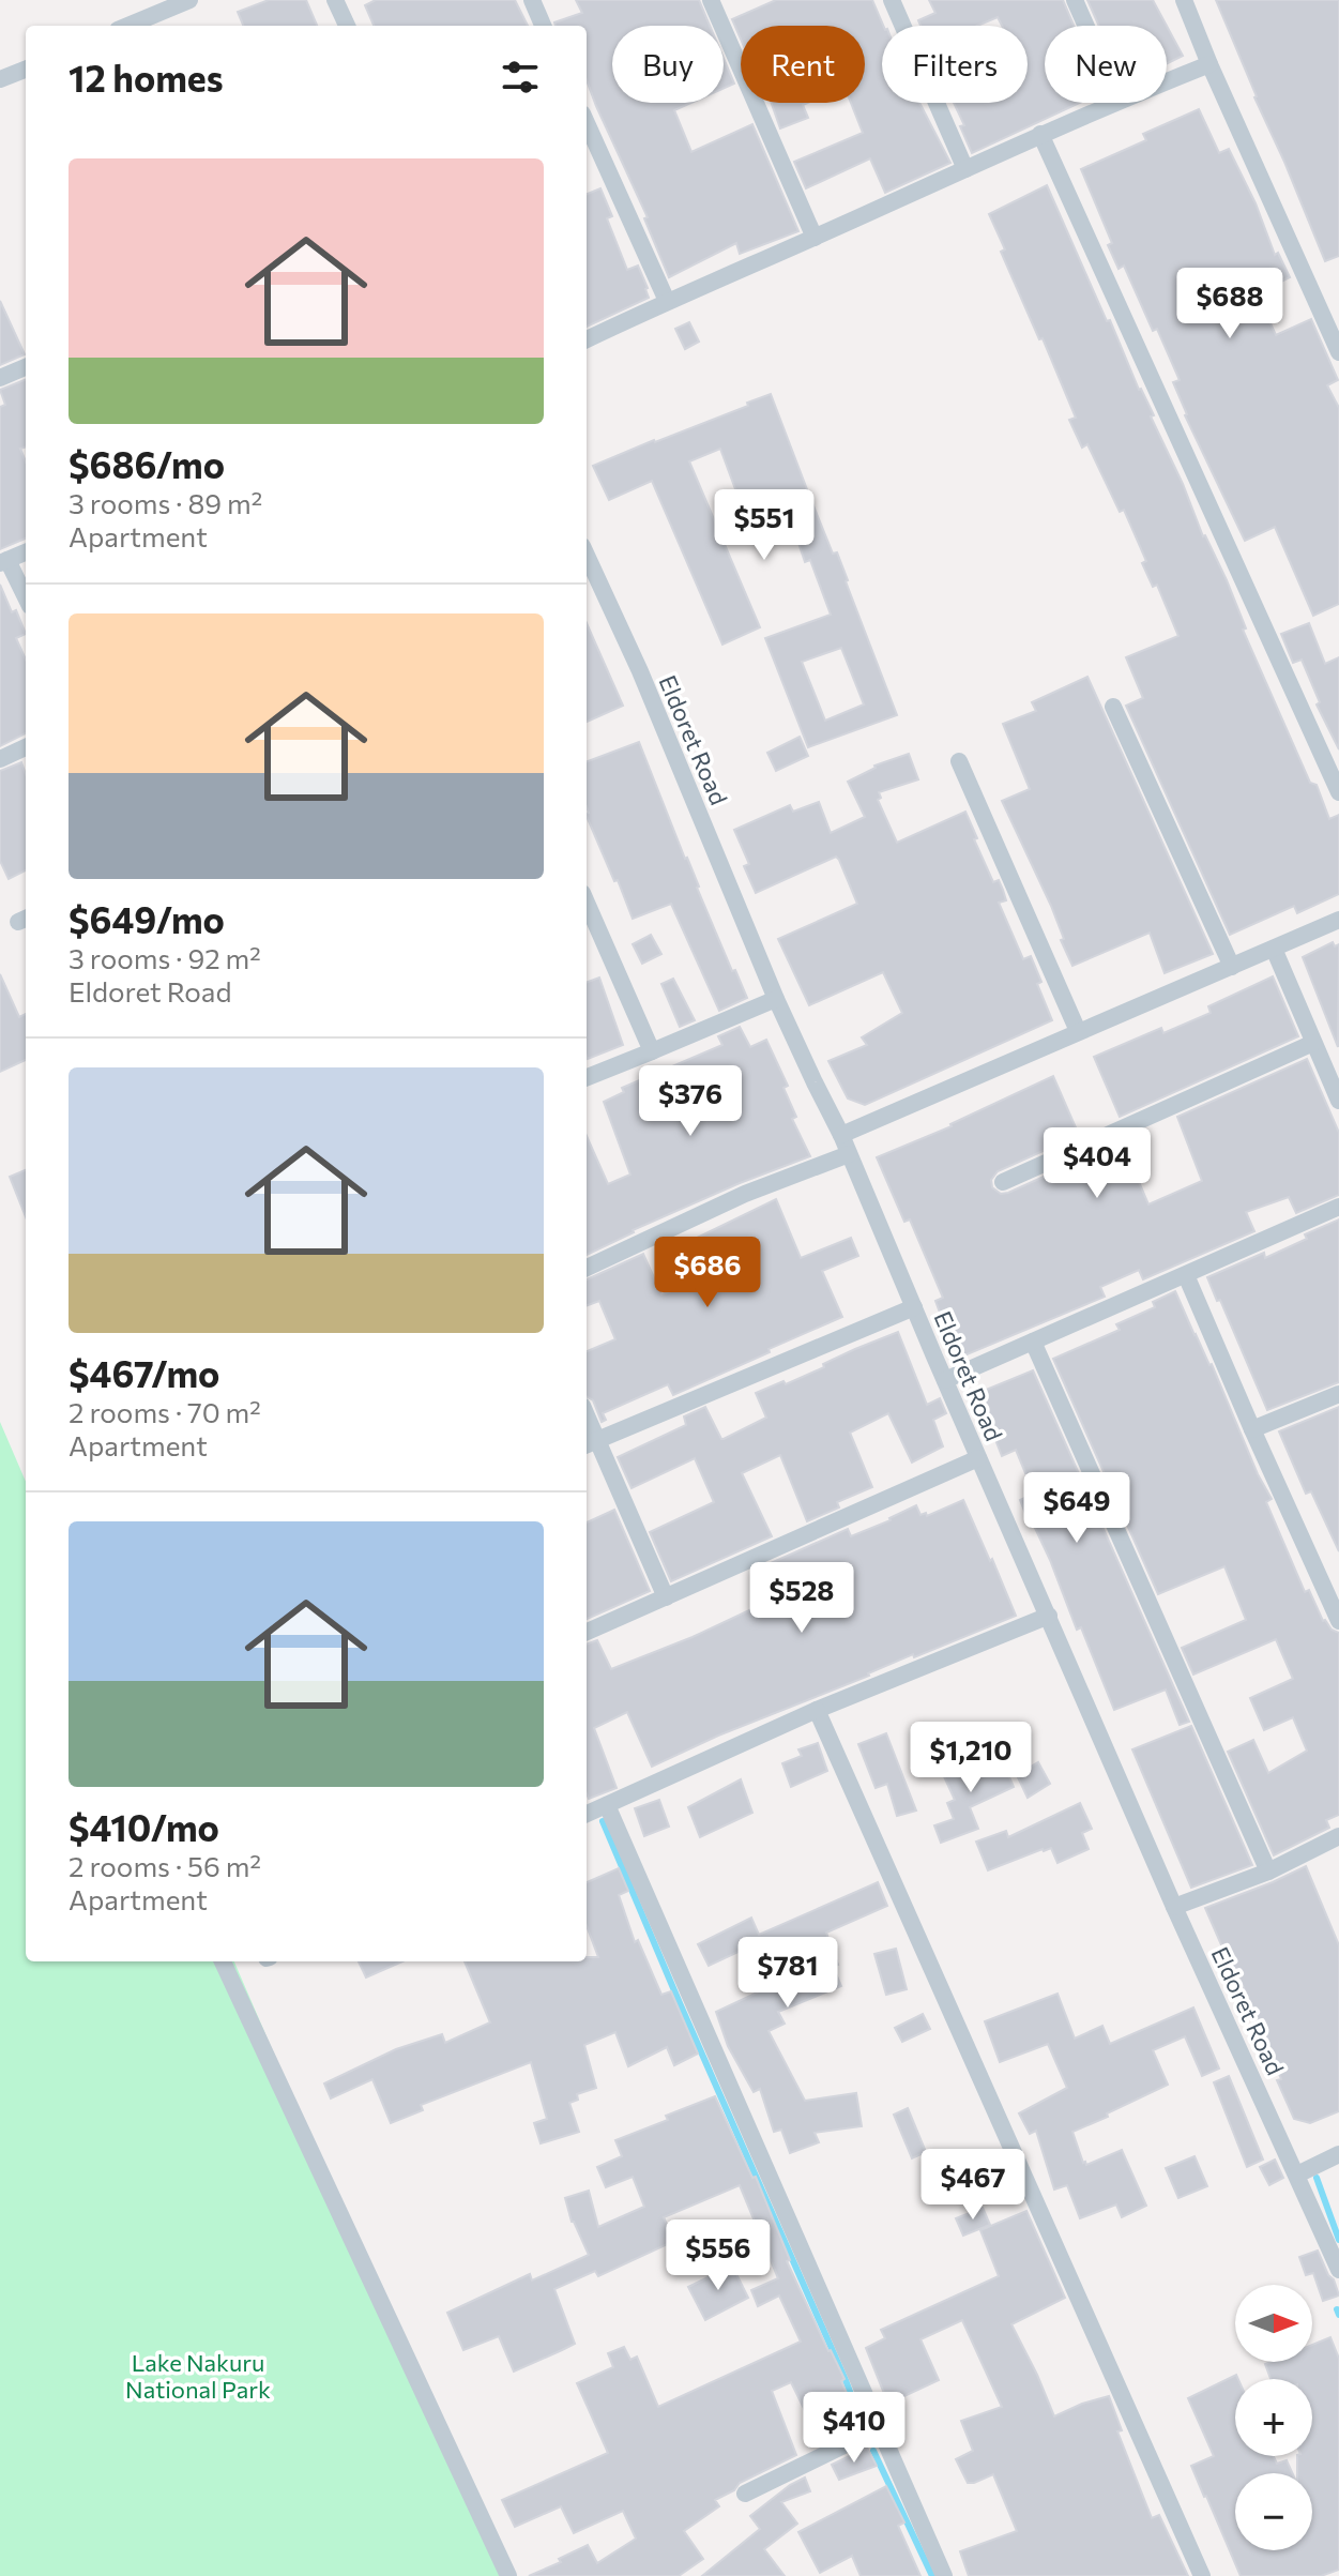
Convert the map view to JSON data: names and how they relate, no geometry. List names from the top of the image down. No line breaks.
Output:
{"streets":{"street":["Eldoret Road"]},"parks":["Lake Nakuru National Park"],"north":"right","page":{"chip":["Buy","Rent","Filters","New"],"heading":"12 homes","list":[{"name":"$686/mo","note":"3 rooms · 89 m² · Apartment"},{"name":"$649/mo","note":"3 rooms · 92 m² · Eldoret Road"},{"name":"$467/mo","note":"2 rooms · 70 m² · Apartment"},{"name":"$410/mo","note":"2 rooms · 56 m² · Apartment"}],"price":["$688","$551","$376","$404","$686","$649","$528","$1,210","$781","$467","$556","$410"],"map_buttons":["+","−"]}}
